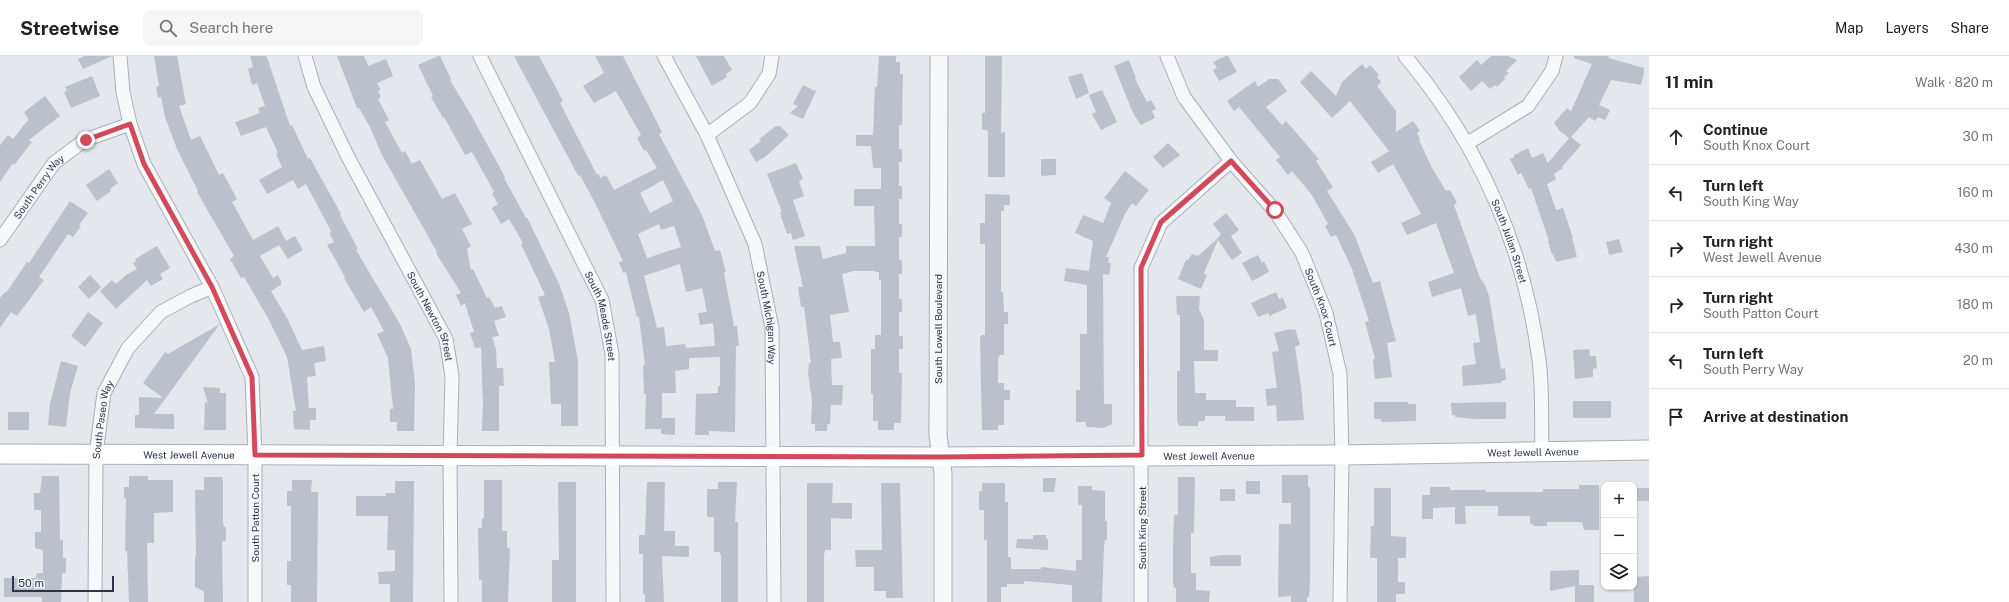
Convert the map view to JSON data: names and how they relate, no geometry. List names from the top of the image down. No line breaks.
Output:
{"streets":{"main road":["West Jewell Avenue"],"street":["South Perry Way","South Julian Street","South Knox Court","South Meade Street","South Newton Street","South Michigan Way","South Lowell Boulevard","South Paseo Way","South Patton Court","South King Street"]},"crossings":[["South Perry Way","South Patton Court"],["South Julian Street","West Jewell Avenue"],["South Knox Court","West Jewell Avenue"],["South Knox Court","South King Street"],["South Meade Street","West Jewell Avenue"],["South Newton Street","West Jewell Avenue"],["South Michigan Way","West Jewell Avenue"],["South Lowell Boulevard","West Jewell Avenue"],["South Paseo Way","West Jewell Avenue"],["South Paseo Way","South Patton Court"],["West Jewell Avenue","South Patton Court"],["West Jewell Avenue","South King Street"]],"scale_bar":"50 m","page":{"header":"Streetwise","search":"Search here","nav":["Map","Layers","Share"],"heading":["11 min","Walk · 820 m"],"list":[["Continue","South Knox Court","30 m"],["Turn left","South King Way","160 m"],["Turn right","West Jewell Avenue","430 m"],["Turn right","South Patton Court","180 m"],["Turn left","South Perry Way","20 m"],"Arrive at destination"],"map_buttons":["+","−"],"scale":"50 m"}}
